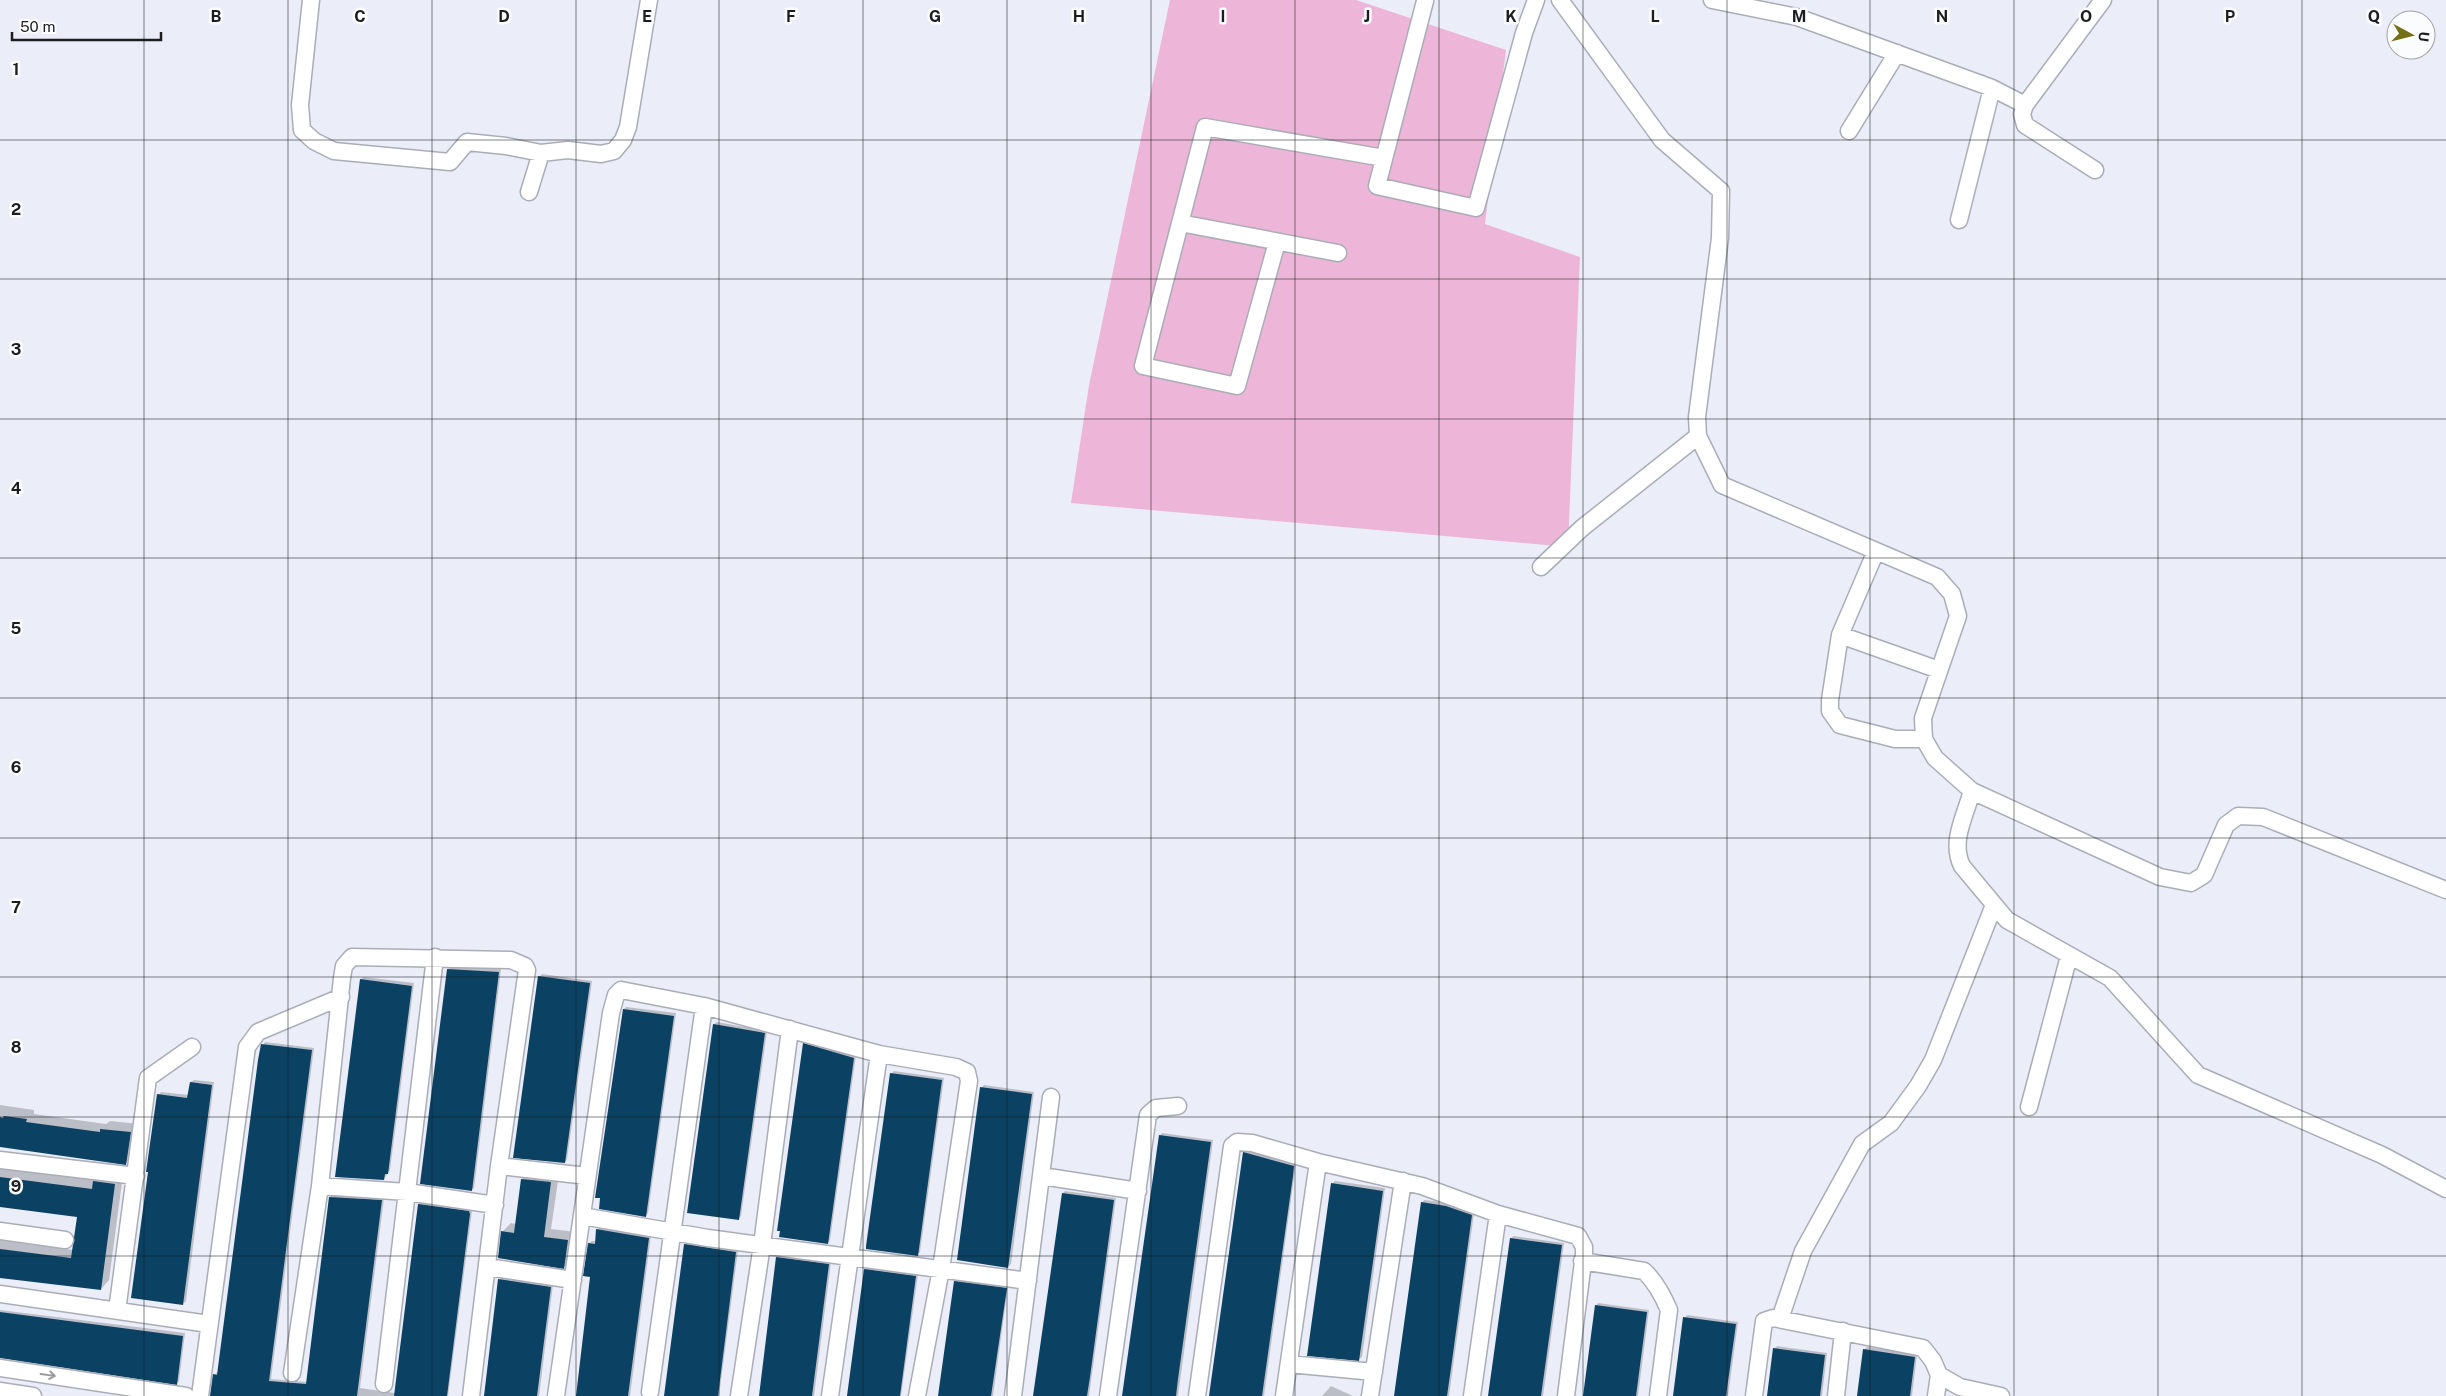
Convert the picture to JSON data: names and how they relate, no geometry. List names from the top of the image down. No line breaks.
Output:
{"scale_bar":"50 m","north":"right","grid":{"columns":["B","C","D","E","F","G","H","I","J","K","L","M","N","O","P","Q"],"rows":["1","2","3","4","5","6","7","8","9"]}}
